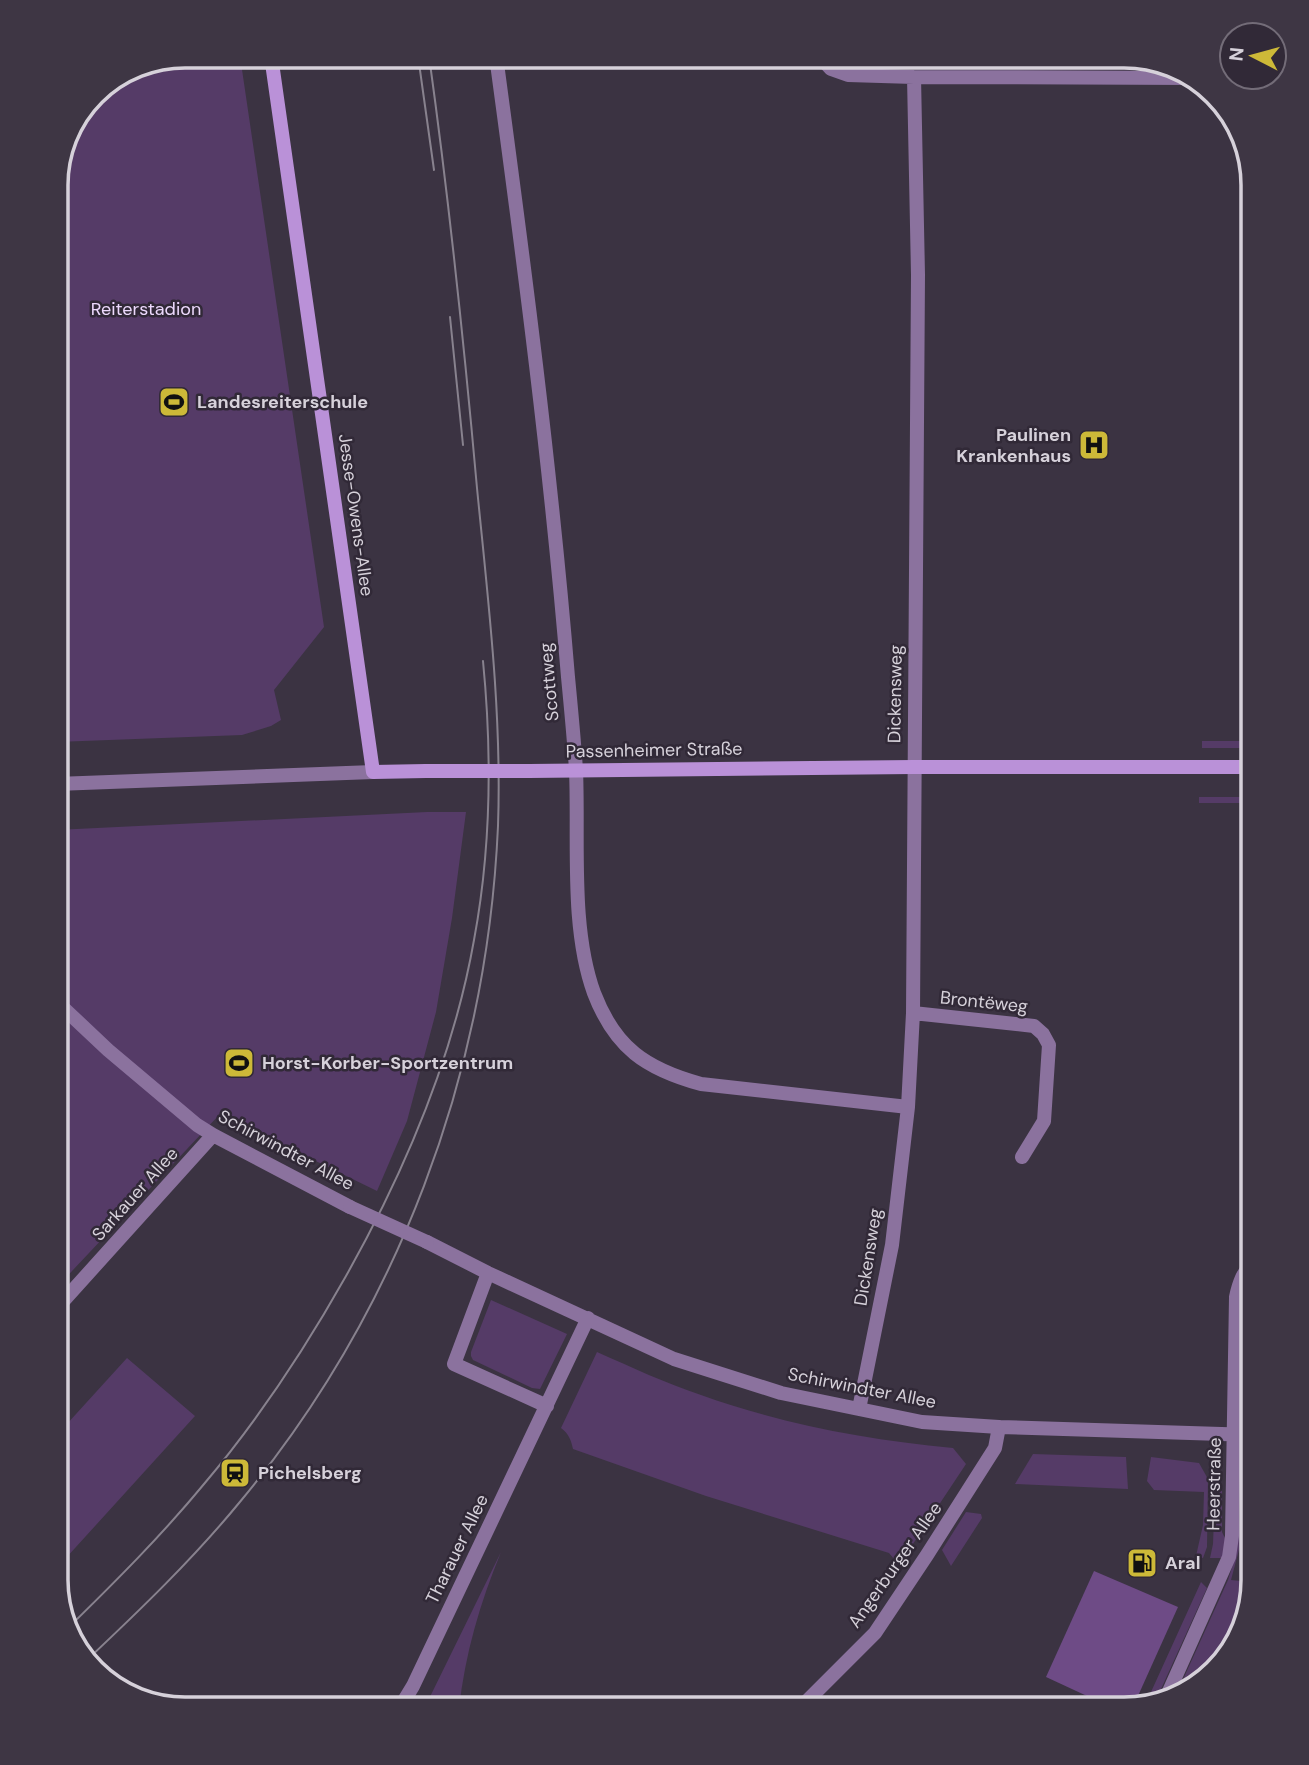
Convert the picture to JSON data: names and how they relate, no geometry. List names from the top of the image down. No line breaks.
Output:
{"streets":{"street":["Jesse-Owens-Allee","Scottweg","Dickensweg","Passenheimer Straße","Brontëweg","Schirwindter Allee","Sarkauer Allee","Heerstraße","Tharauer Allee","Angerburger Allee"]},"crossings":[["Jesse-Owens-Allee","Passenheimer Straße"],["Scottweg","Dickensweg"],["Scottweg","Passenheimer Straße"],["Dickensweg","Passenheimer Straße"],["Dickensweg","Brontëweg"],["Dickensweg","Schirwindter Allee"],["Schirwindter Allee","Sarkauer Allee"],["Schirwindter Allee","Heerstraße"],["Schirwindter Allee","Tharauer Allee"],["Schirwindter Allee","Angerburger Allee"]],"parks":["Reiterstadion"],"places":{"sports":["Landesreiterschule","Horst-Korber-Sportzentrum"],"hospital":["Paulinen Krankenhaus"],"station":["Pichelsberg"],"fuel station":["Aral"]},"north":"left"}
